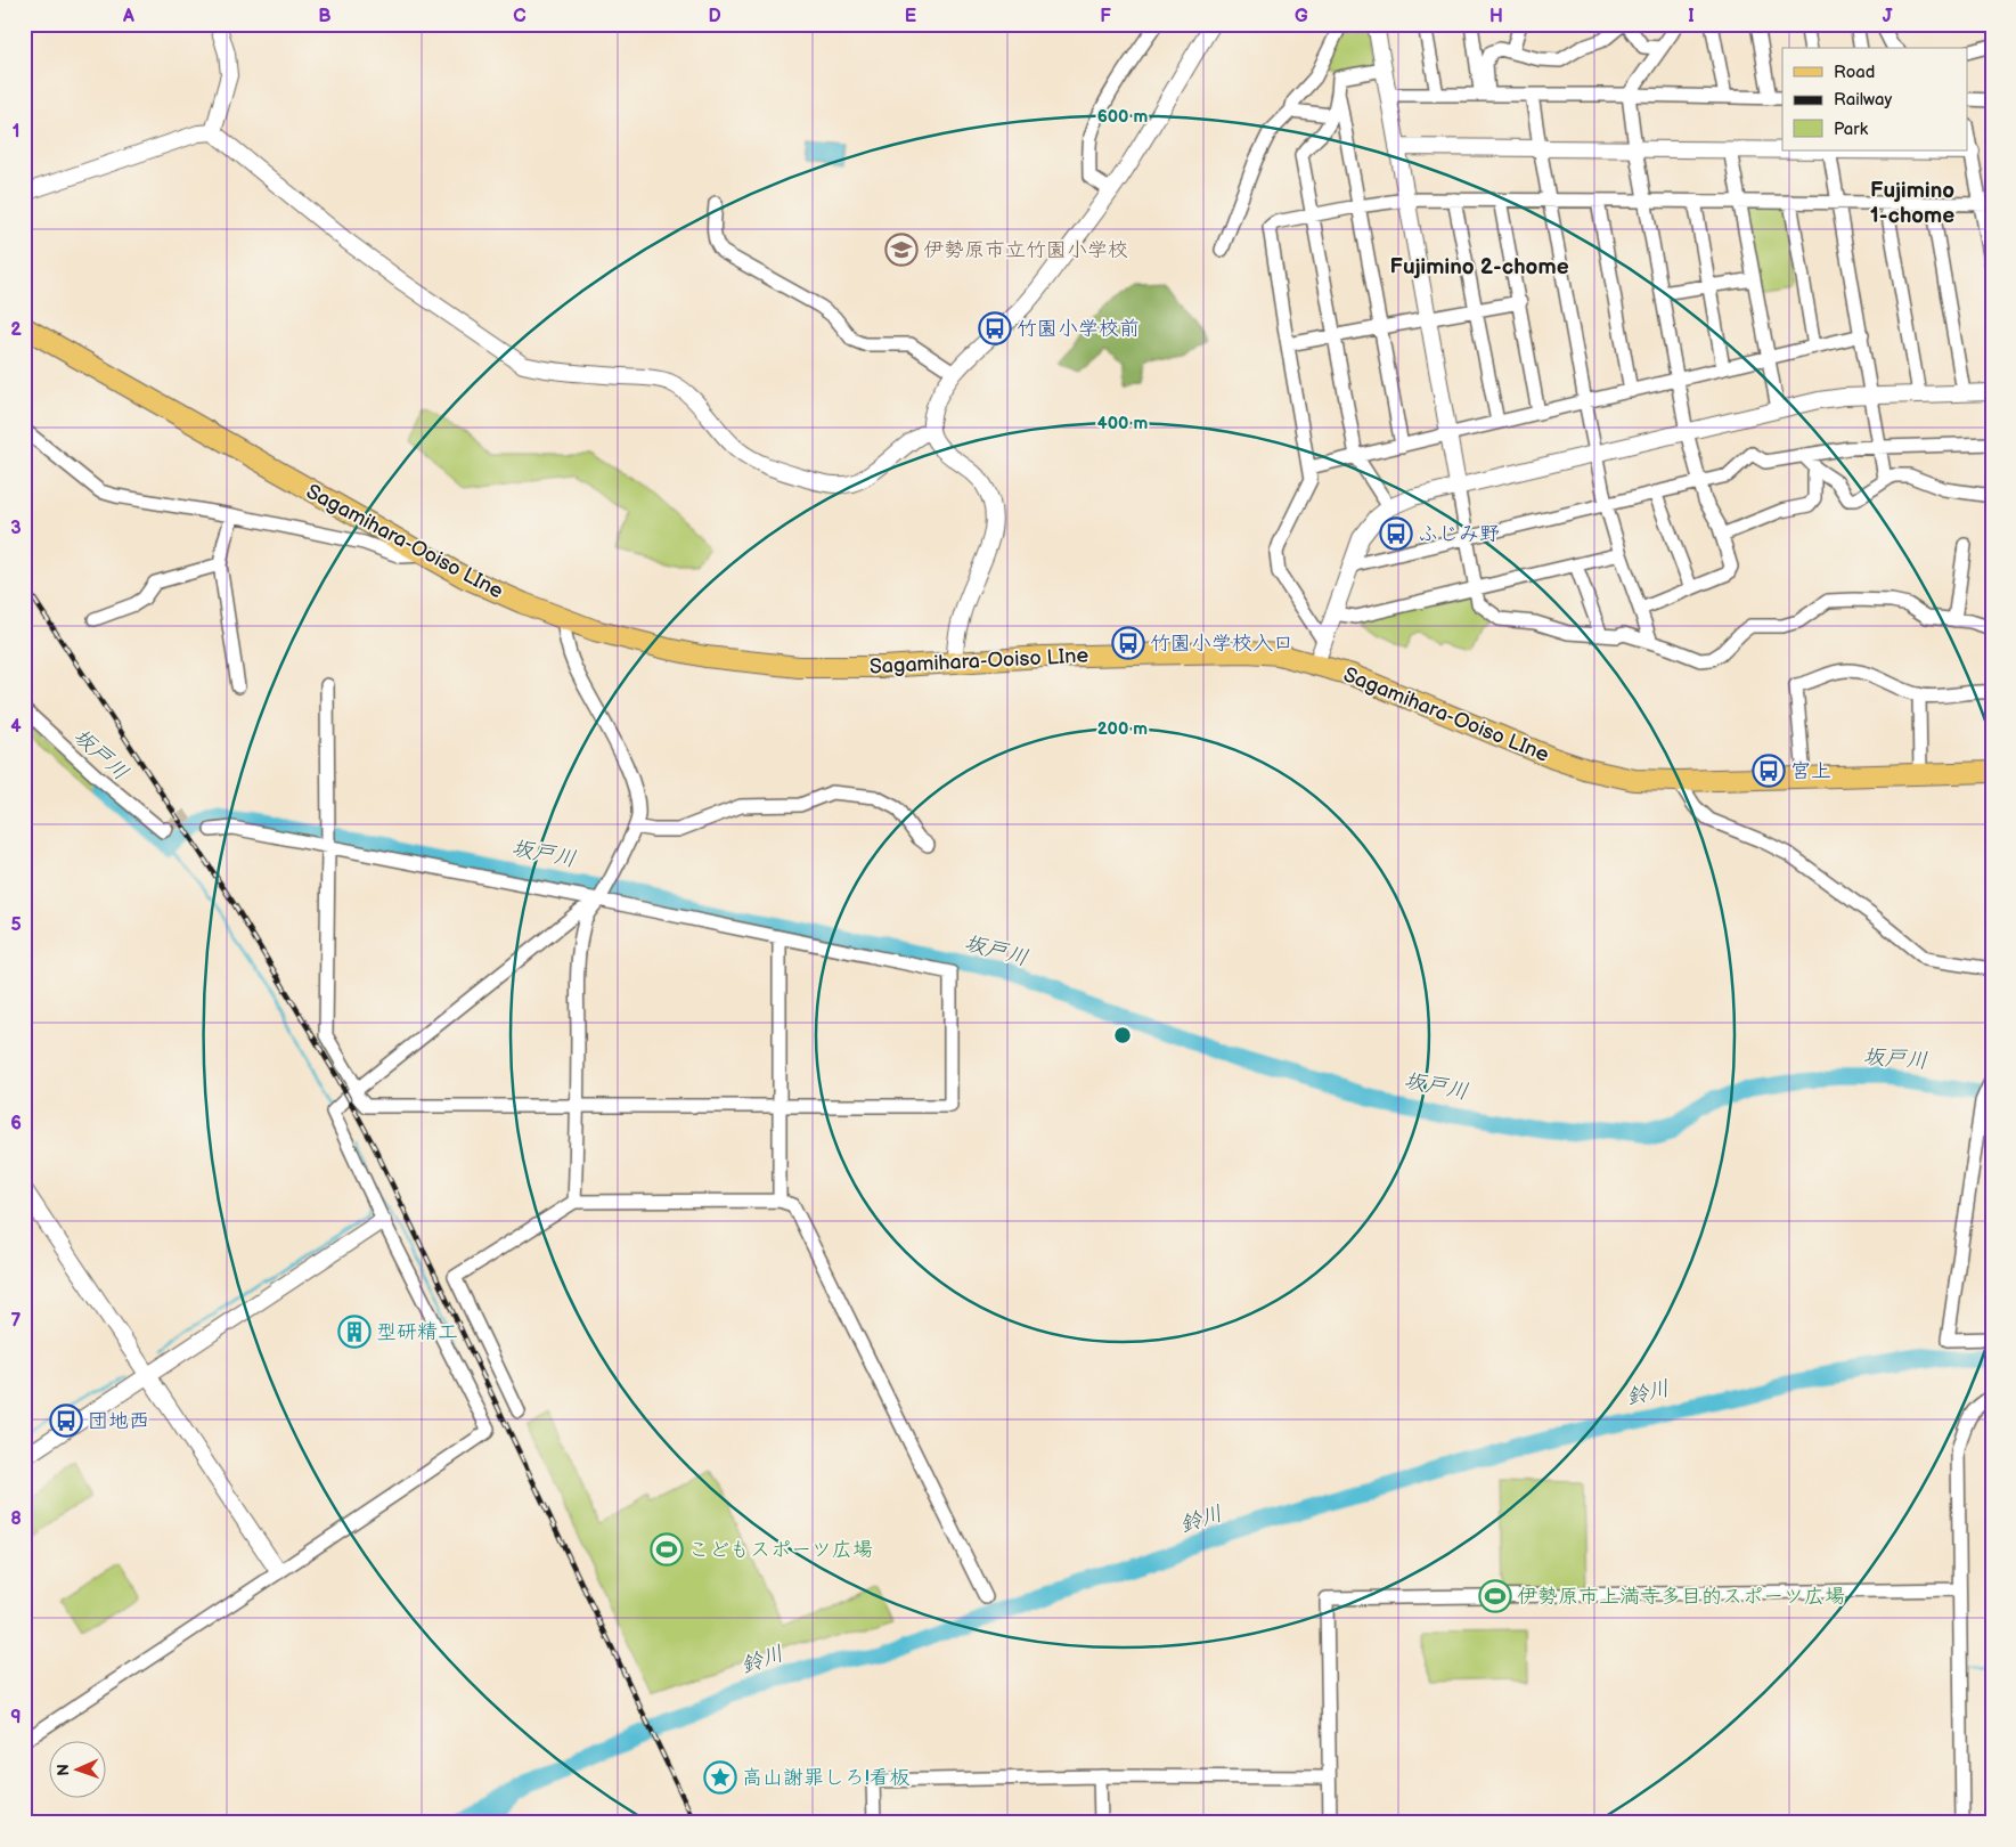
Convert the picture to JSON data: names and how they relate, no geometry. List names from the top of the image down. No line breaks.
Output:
{"streets":{"main road":["Sagamihara-Ooiso LIne"]},"districts":["Fujimino 1-chome","Fujimino 2-chome"],"water":["坂戸川","鈴川"],"places":{"school or university":["伊勢原市立竹園小学校"],"bus stop":["竹園小学校前","ふじみ野","竹園小学校入口","宮上","団地西"],"building":["型研精工"],"sports":["こどもスポーツ広場","伊勢原市上満寺多目的スポーツ広場"],"place":["高山謝罪しろ!看板"]},"legend":["Road","Railway","Park"],"north":"left","grid":{"columns":["A","B","C","D","E","F","G","H","I","J"],"rows":["1","2","3","4","5","6","7","8","9"]},"rings":["600 m","400 m","200 m"]}
